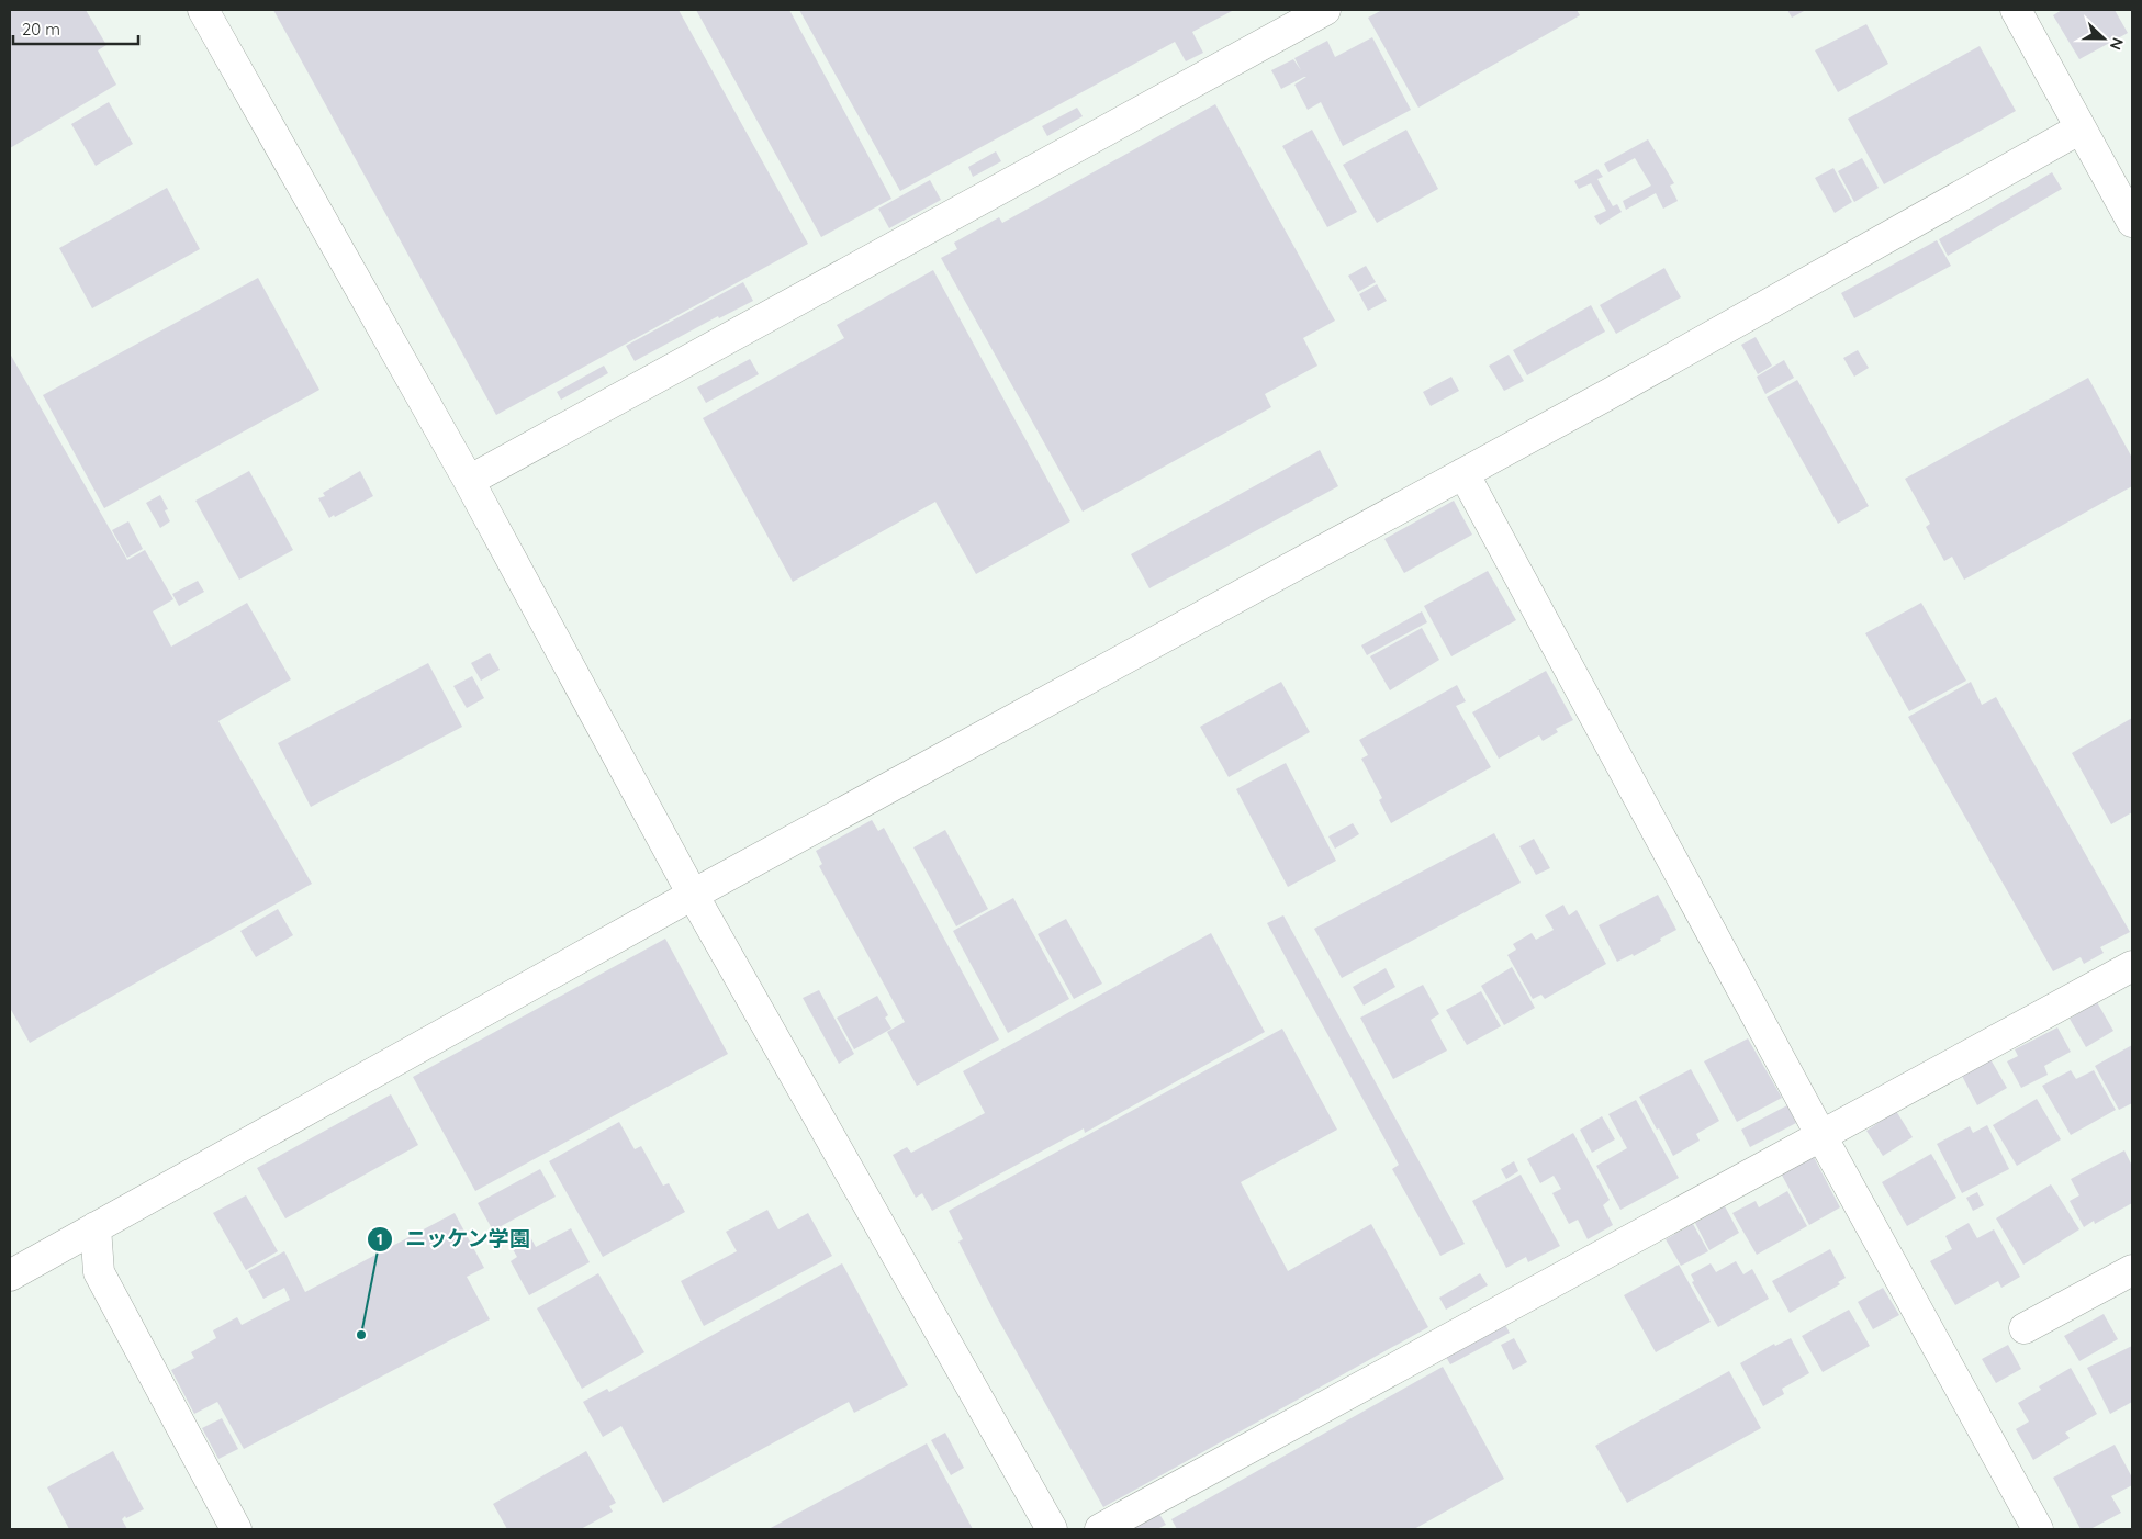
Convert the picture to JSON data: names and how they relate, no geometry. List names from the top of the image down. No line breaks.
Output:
{"places":["ニッケン学園"],"scale_bar":"20 m","north":"right"}
